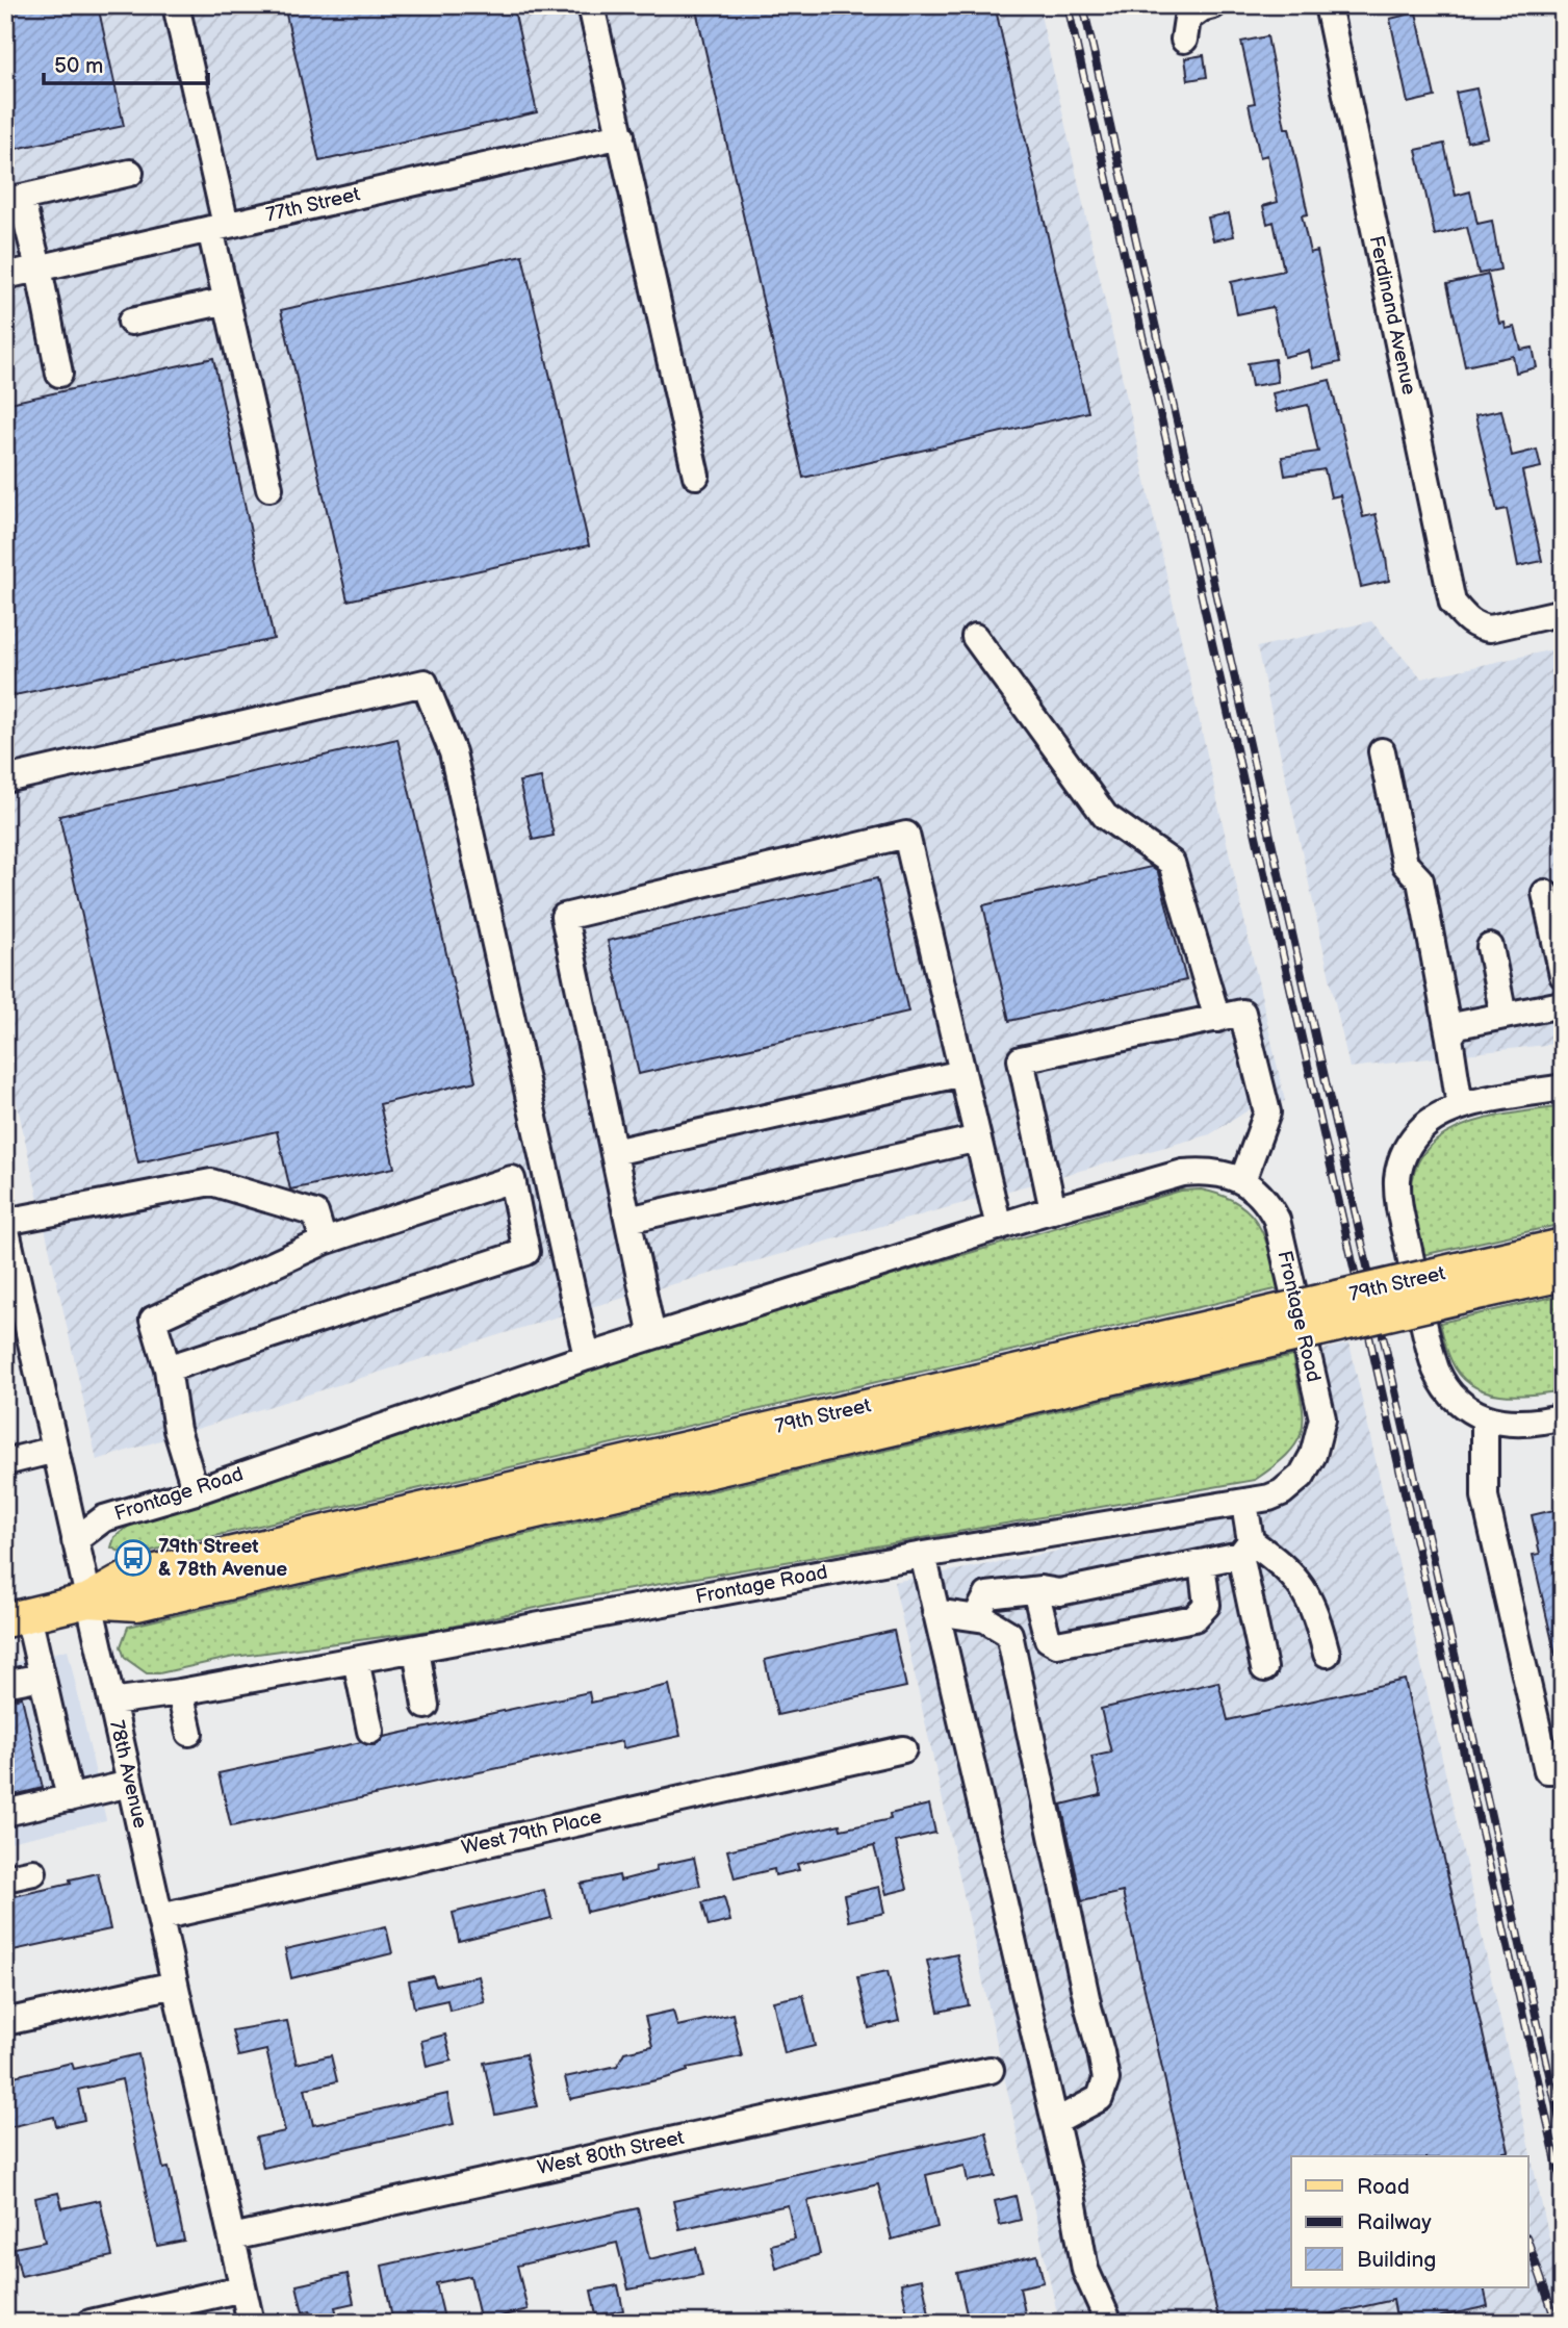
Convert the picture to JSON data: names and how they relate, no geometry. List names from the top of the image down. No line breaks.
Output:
{"streets":{"main road":["79th Street"],"street":["77th Street","Ferdinand Avenue","Frontage Road","78th Avenue","West 79th Place","West 80th Street"]},"crossings":[["79th Street","78th Avenue"],["Frontage Road","78th Avenue"],["78th Avenue","West 79th Place"],["78th Avenue","West 80th Street"]],"places":{"bus stop":["79th Street & 78th Avenue"]},"legend":["Road","Railway","Building"],"scale_bar":"50 m"}
